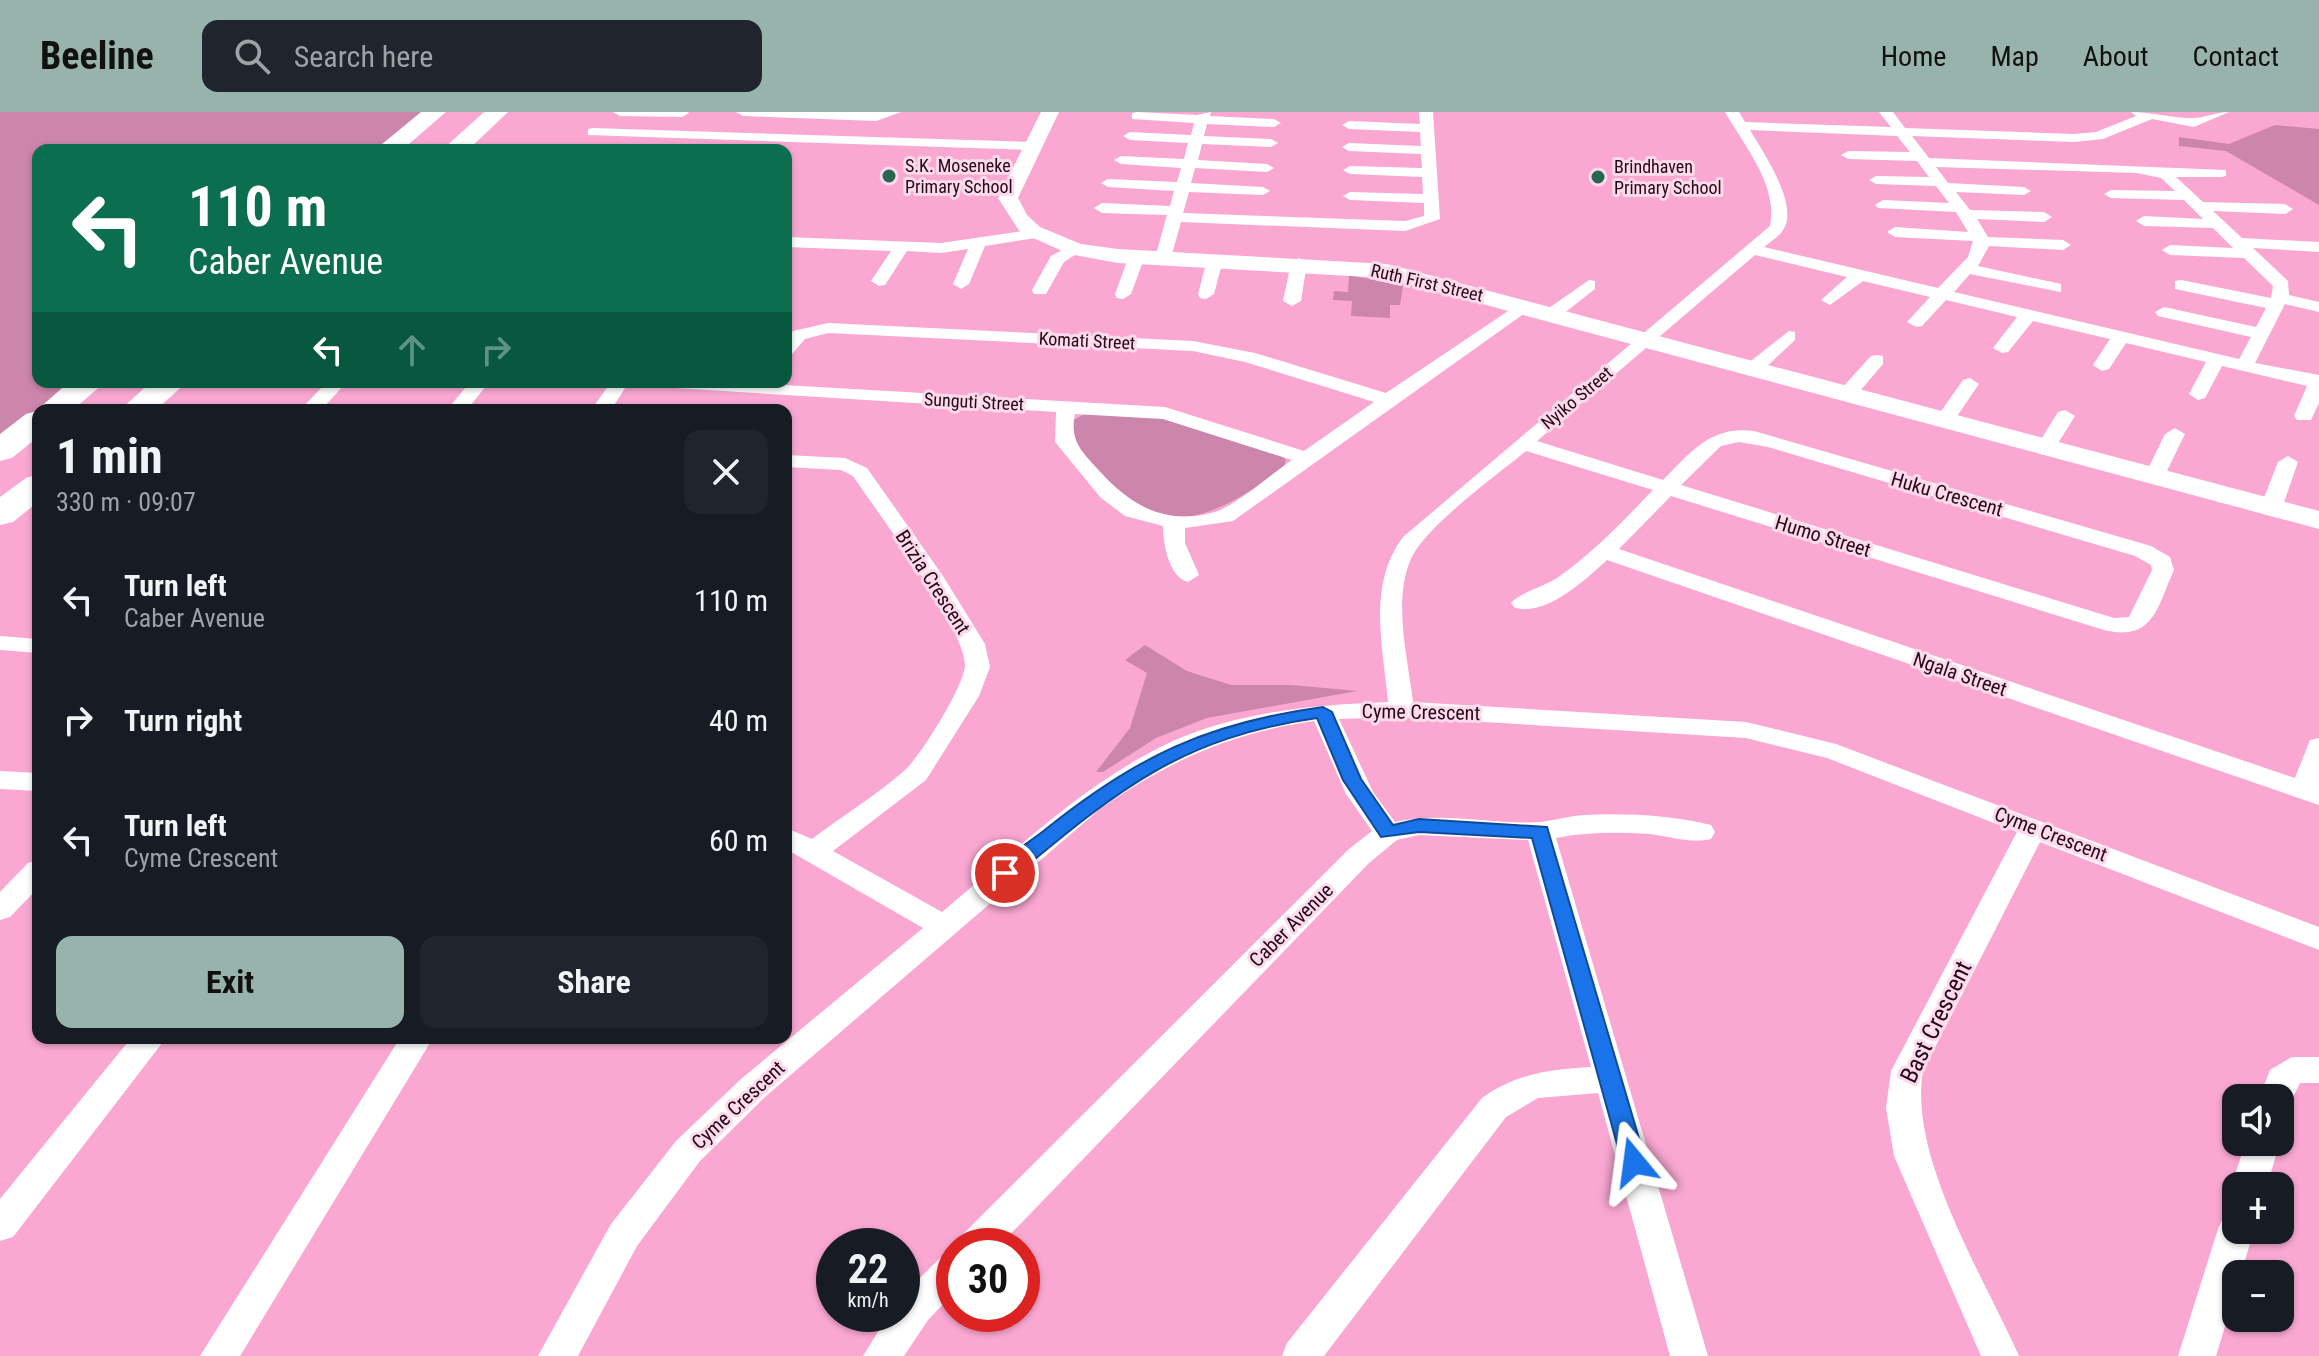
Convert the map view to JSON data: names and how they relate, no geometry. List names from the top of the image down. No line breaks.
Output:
{"streets":{"street":["Ruth First Street","Komati Street","Nyiko Street","Sunguti Street","Huku Crescent","Humo Street","Brizia Crescent","Ngala Street","Cyme Crescent","Caber Avenue","Bast Crescent"]},"crossings":[["Ruth First Street","Nyiko Street"],["Nyiko Street","Humo Street"],["Nyiko Street","Cyme Crescent"],["Huku Crescent","Humo Street"],["Cyme Crescent","Bast Crescent"]],"places":["S.K. Moseneke Primary School","Brindhaven Primary School"],"page":{"header":"Beeline","search":"Search here","nav":["Home","Map","About","Contact"],"turn":["110 m","Caber Avenue"],"heading":["1 min","330 m · 09:07"],"list":[{"name":"Turn left","note":"Caber Avenue","value":"110 m"},{"name":"Turn right","value":"40 m"},{"name":"Turn left","note":"Cyme Crescent","value":"60 m"}],"buttons":["Exit","Share"],"map_buttons":["+","−"],"speed":"22 km/h","limit":"30"}}
